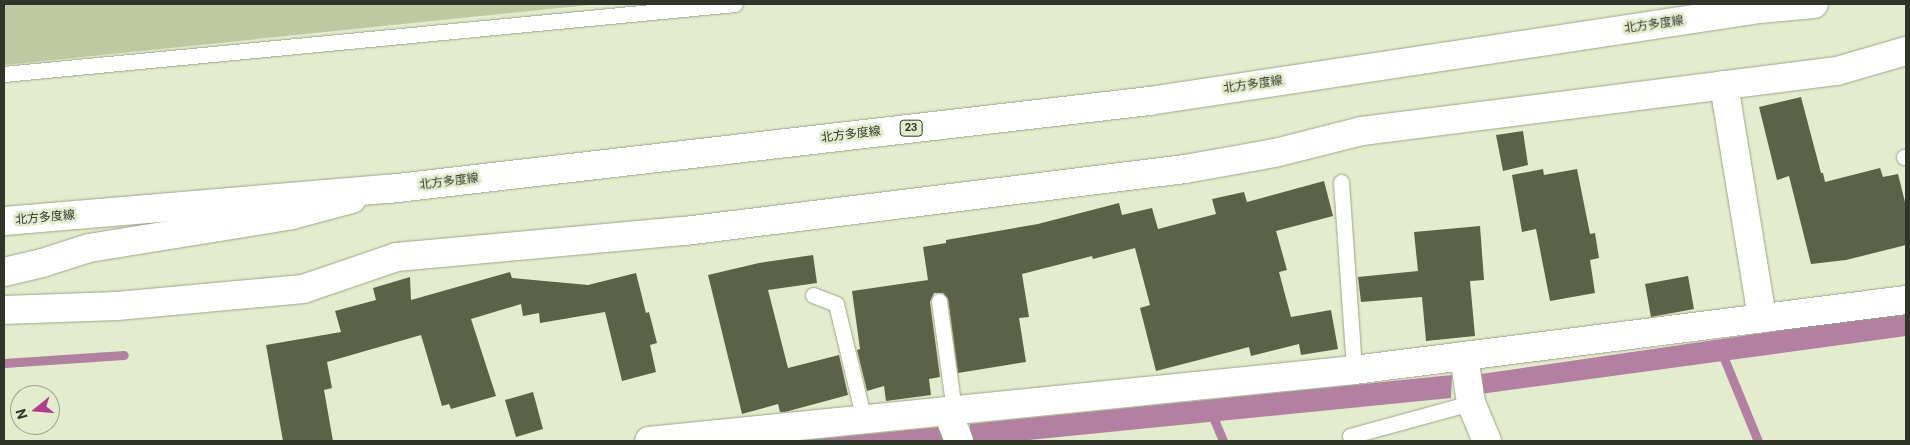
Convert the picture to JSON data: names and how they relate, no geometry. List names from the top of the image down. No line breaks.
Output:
{"streets":{"street":["北方多度線","23"]},"north":"left"}
